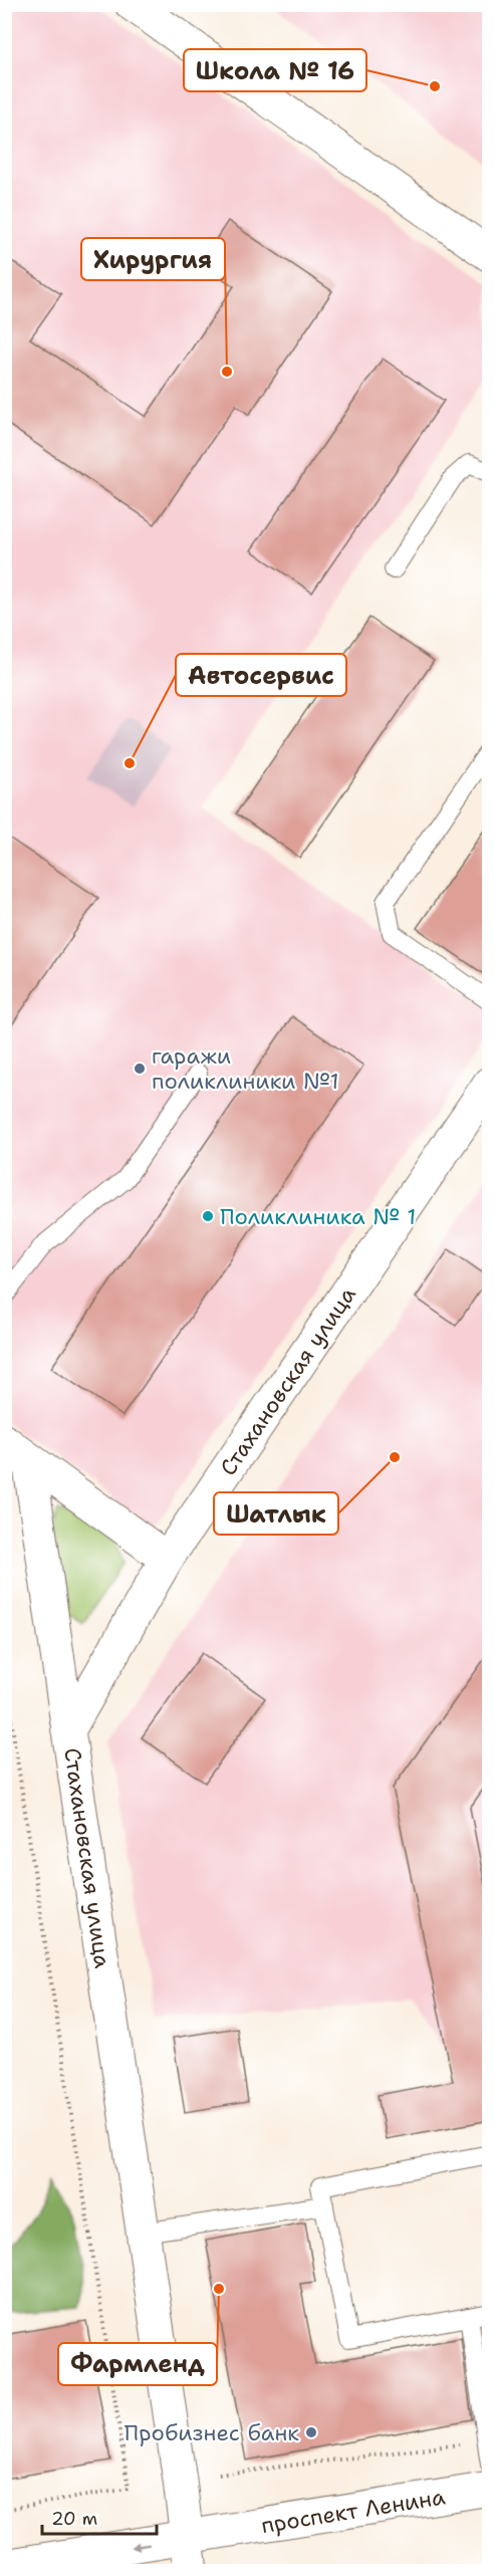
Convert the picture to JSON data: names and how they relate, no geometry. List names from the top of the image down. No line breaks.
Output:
{"streets":{"street":["Стахановская улица","проспект Ленина"]},"crossings":[["Стахановская улица","проспект Ленина"]],"one_way":["проспект Ленина"],"places":["Школа № 16","Хирургия","Автосервис","гаражи поликлиники №1","Поликлиника № 1","Шатлык","Фармленд","Пробизнес банк"],"scale_bar":"20 m"}
